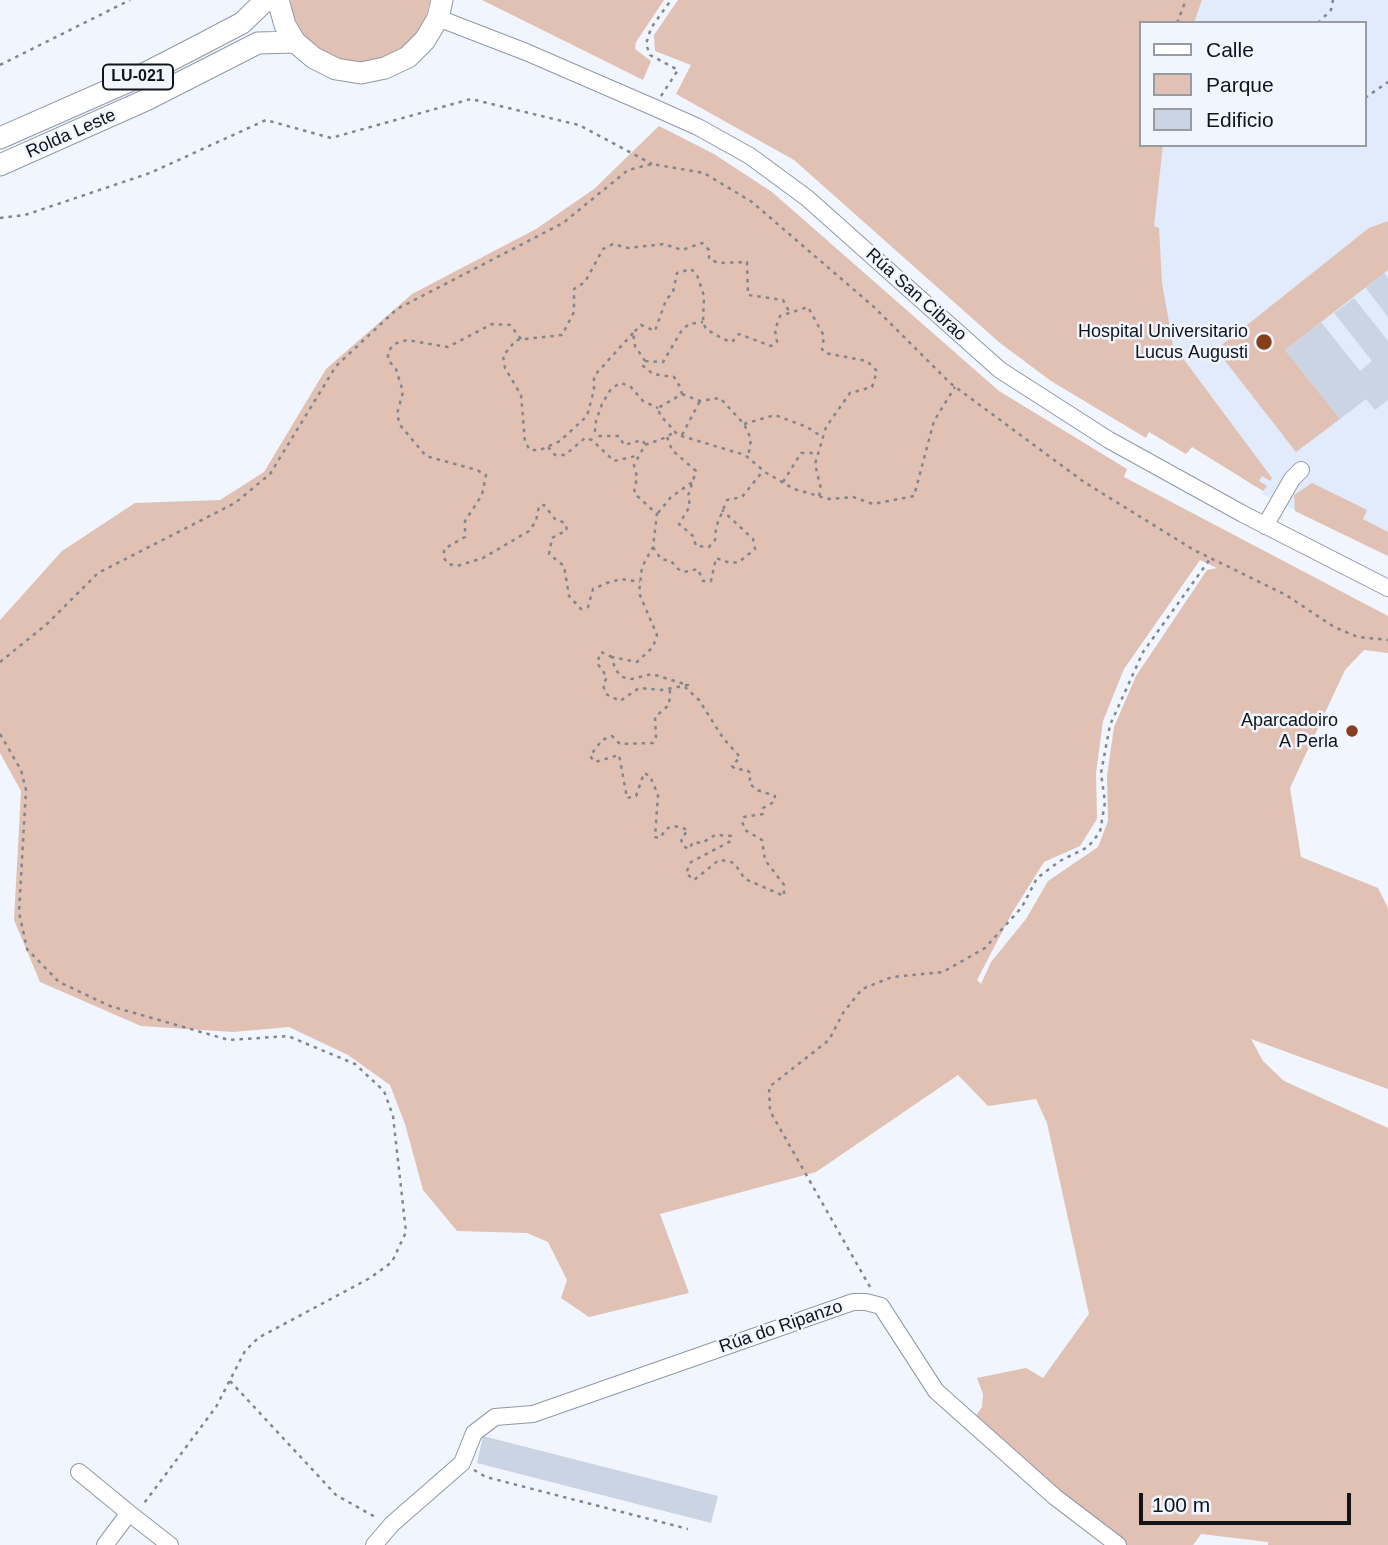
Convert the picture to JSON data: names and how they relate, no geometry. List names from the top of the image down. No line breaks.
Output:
{"streets":{"highway":["LU-021","Rolda Leste"],"street":["Rúa San Cibrao","Rúa do Ripanzo"]},"places":["Hospital Universitario Lucus Augusti","Aparcadoiro A Perla"],"legend":["Calle","Parque","Edificio"],"scale_bar":"100 m"}
